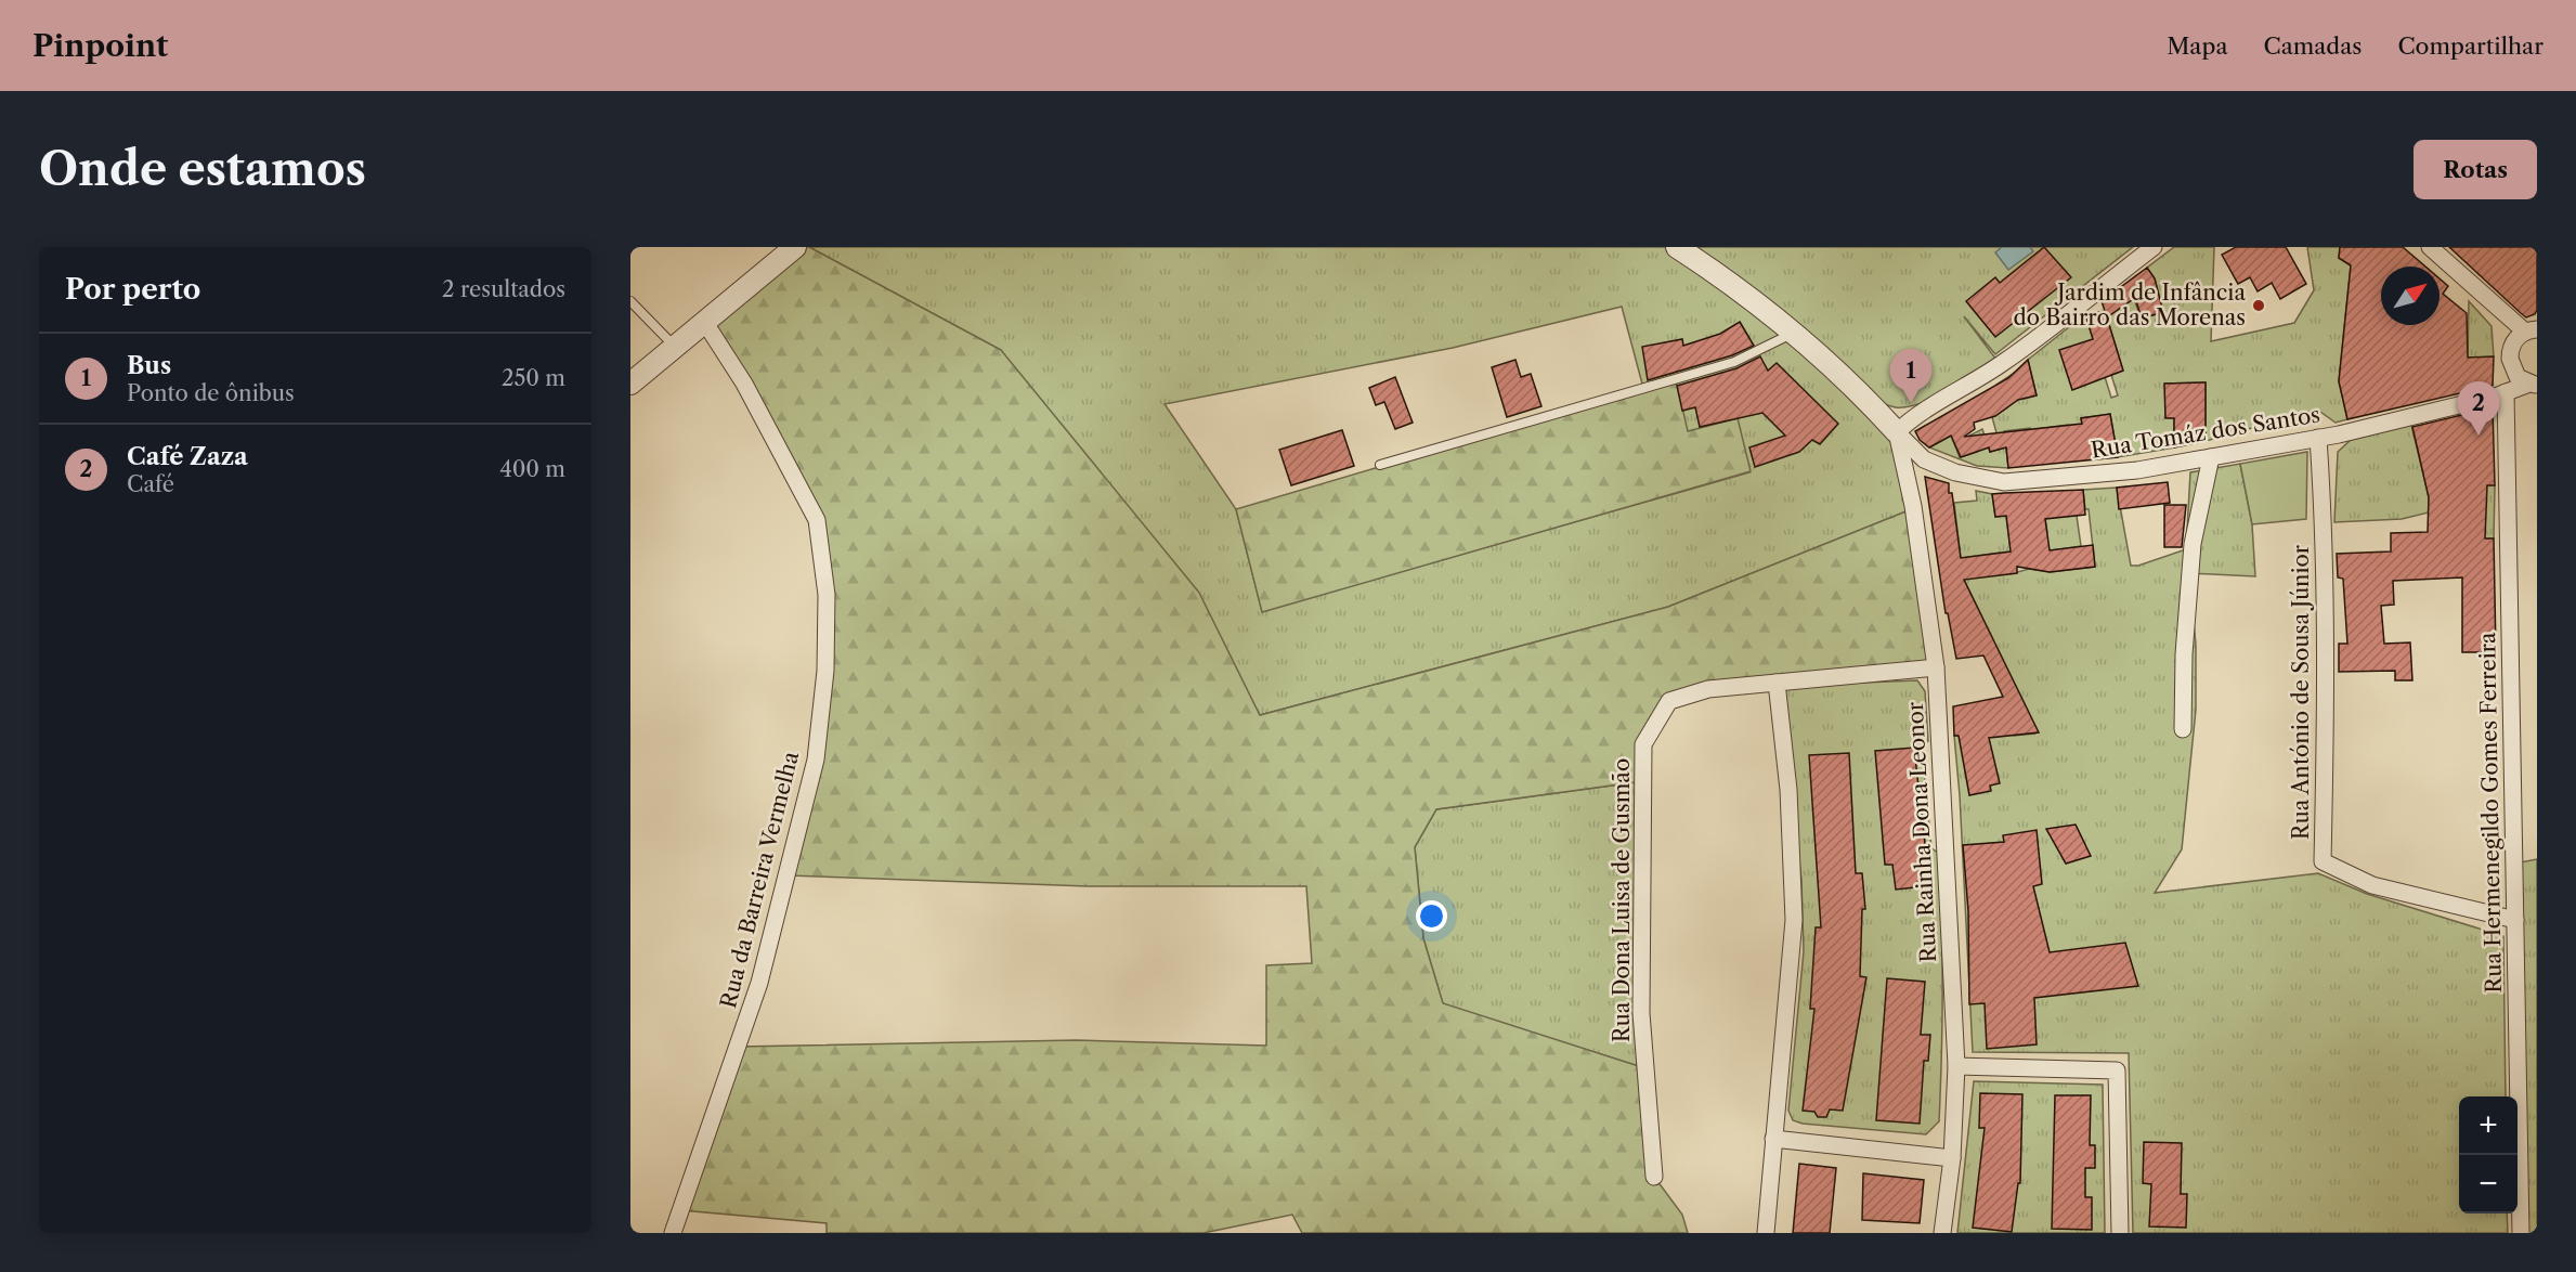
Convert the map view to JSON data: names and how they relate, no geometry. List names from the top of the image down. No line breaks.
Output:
{"streets":{"street":["Rua Tomáz dos Santos","Rua António de Sousa Júnior","Rua Hermenegildo Gomes Ferreira","Rua Rainha Dona Leonor","Rua da Barreira Vermelha","Rua Dona Luisa de Gusmão"]},"crossings":[["Rua Tomáz dos Santos","Rua António de Sousa Júnior"],["Rua Tomáz dos Santos","Rua Hermenegildo Gomes Ferreira"],["Rua Tomáz dos Santos","Rua Rainha Dona Leonor"],["Rua António de Sousa Júnior","Rua Hermenegildo Gomes Ferreira"],["Rua Rainha Dona Leonor","Rua Dona Luisa de Gusmão"]],"places":["Jardim de Infância do Bairro das Morenas"],"north":"top right","page":{"header":"Pinpoint","nav":["Mapa","Camadas","Compartilhar"],"buttons":"Rotas","title":"Onde estamos","heading":["Por perto","2 resultados"],"list":[{"mark":"1","name":"Bus","note":"Ponto de ônibus","value":"250 m"},{"mark":"2","name":"Café Zaza","note":"Café","value":"400 m"}],"pins":["1","2"],"map_buttons":["+","−"]}}
